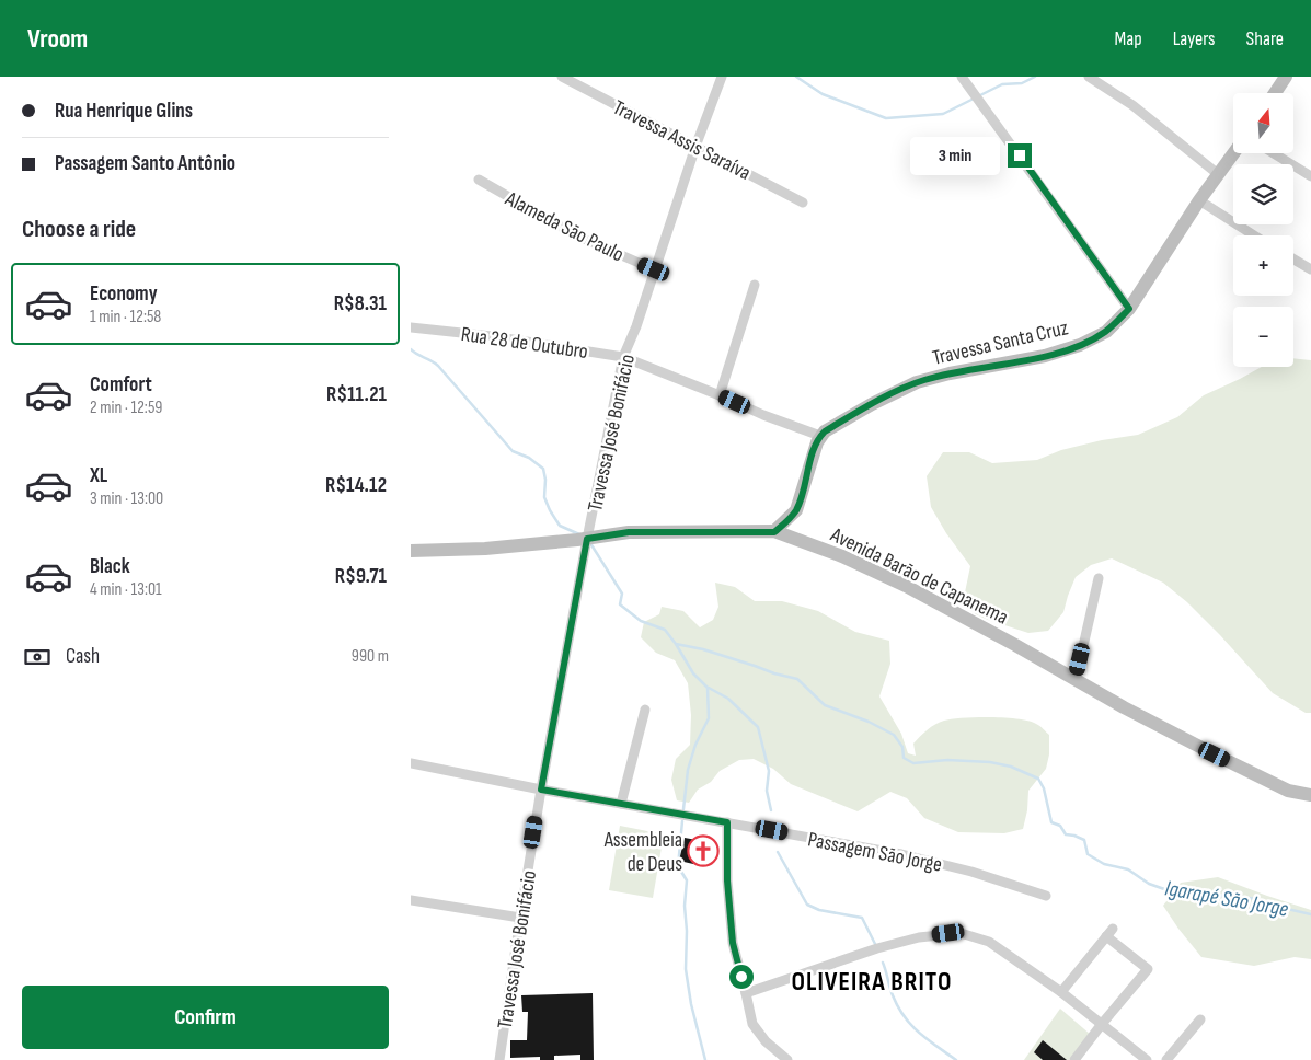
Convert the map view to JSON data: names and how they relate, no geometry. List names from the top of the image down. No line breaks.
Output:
{"streets":{"street":["Travessa Assis Saraíva","Alameda São Paulo","Rua 28 de Outubro","Travessa Santa Cruz","Travessa José Bonifácio","Avenida Barão de Capanema","Passagem São Jorge"]},"crossings":[["Travessa Assis Saraíva","Travessa José Bonifácio"],["Alameda São Paulo","Travessa José Bonifácio"],["Rua 28 de Outubro","Travessa Santa Cruz"],["Rua 28 de Outubro","Travessa José Bonifácio"],["Travessa José Bonifácio","Avenida Barão de Capanema"],["Travessa José Bonifácio","Passagem São Jorge"]],"districts":["OLIVEIRA BRITO"],"water":["Igarapé São Jorge"],"places":{"church":["Assembleia de Deus"]},"north":"top","page":{"header":"Vroom","nav":["Map","Layers","Share"],"banner":["Rua Henrique Glins","Passagem Santo Antônio"],"map_buttons":["+","−"],"bubble":"3 min","heading":"Choose a ride","list":[{"name":"Economy","note":"1 min · 12:58","value":"R$8.31"},{"name":"Comfort","note":"2 min · 12:59","value":"R$11.21"},{"name":"XL","note":"3 min · 13:00","value":"R$14.12"},{"name":"Black","note":"4 min · 13:01","value":"R$9.71"}],"pay":["Cash","990 m"],"buttons":"Confirm"}}
